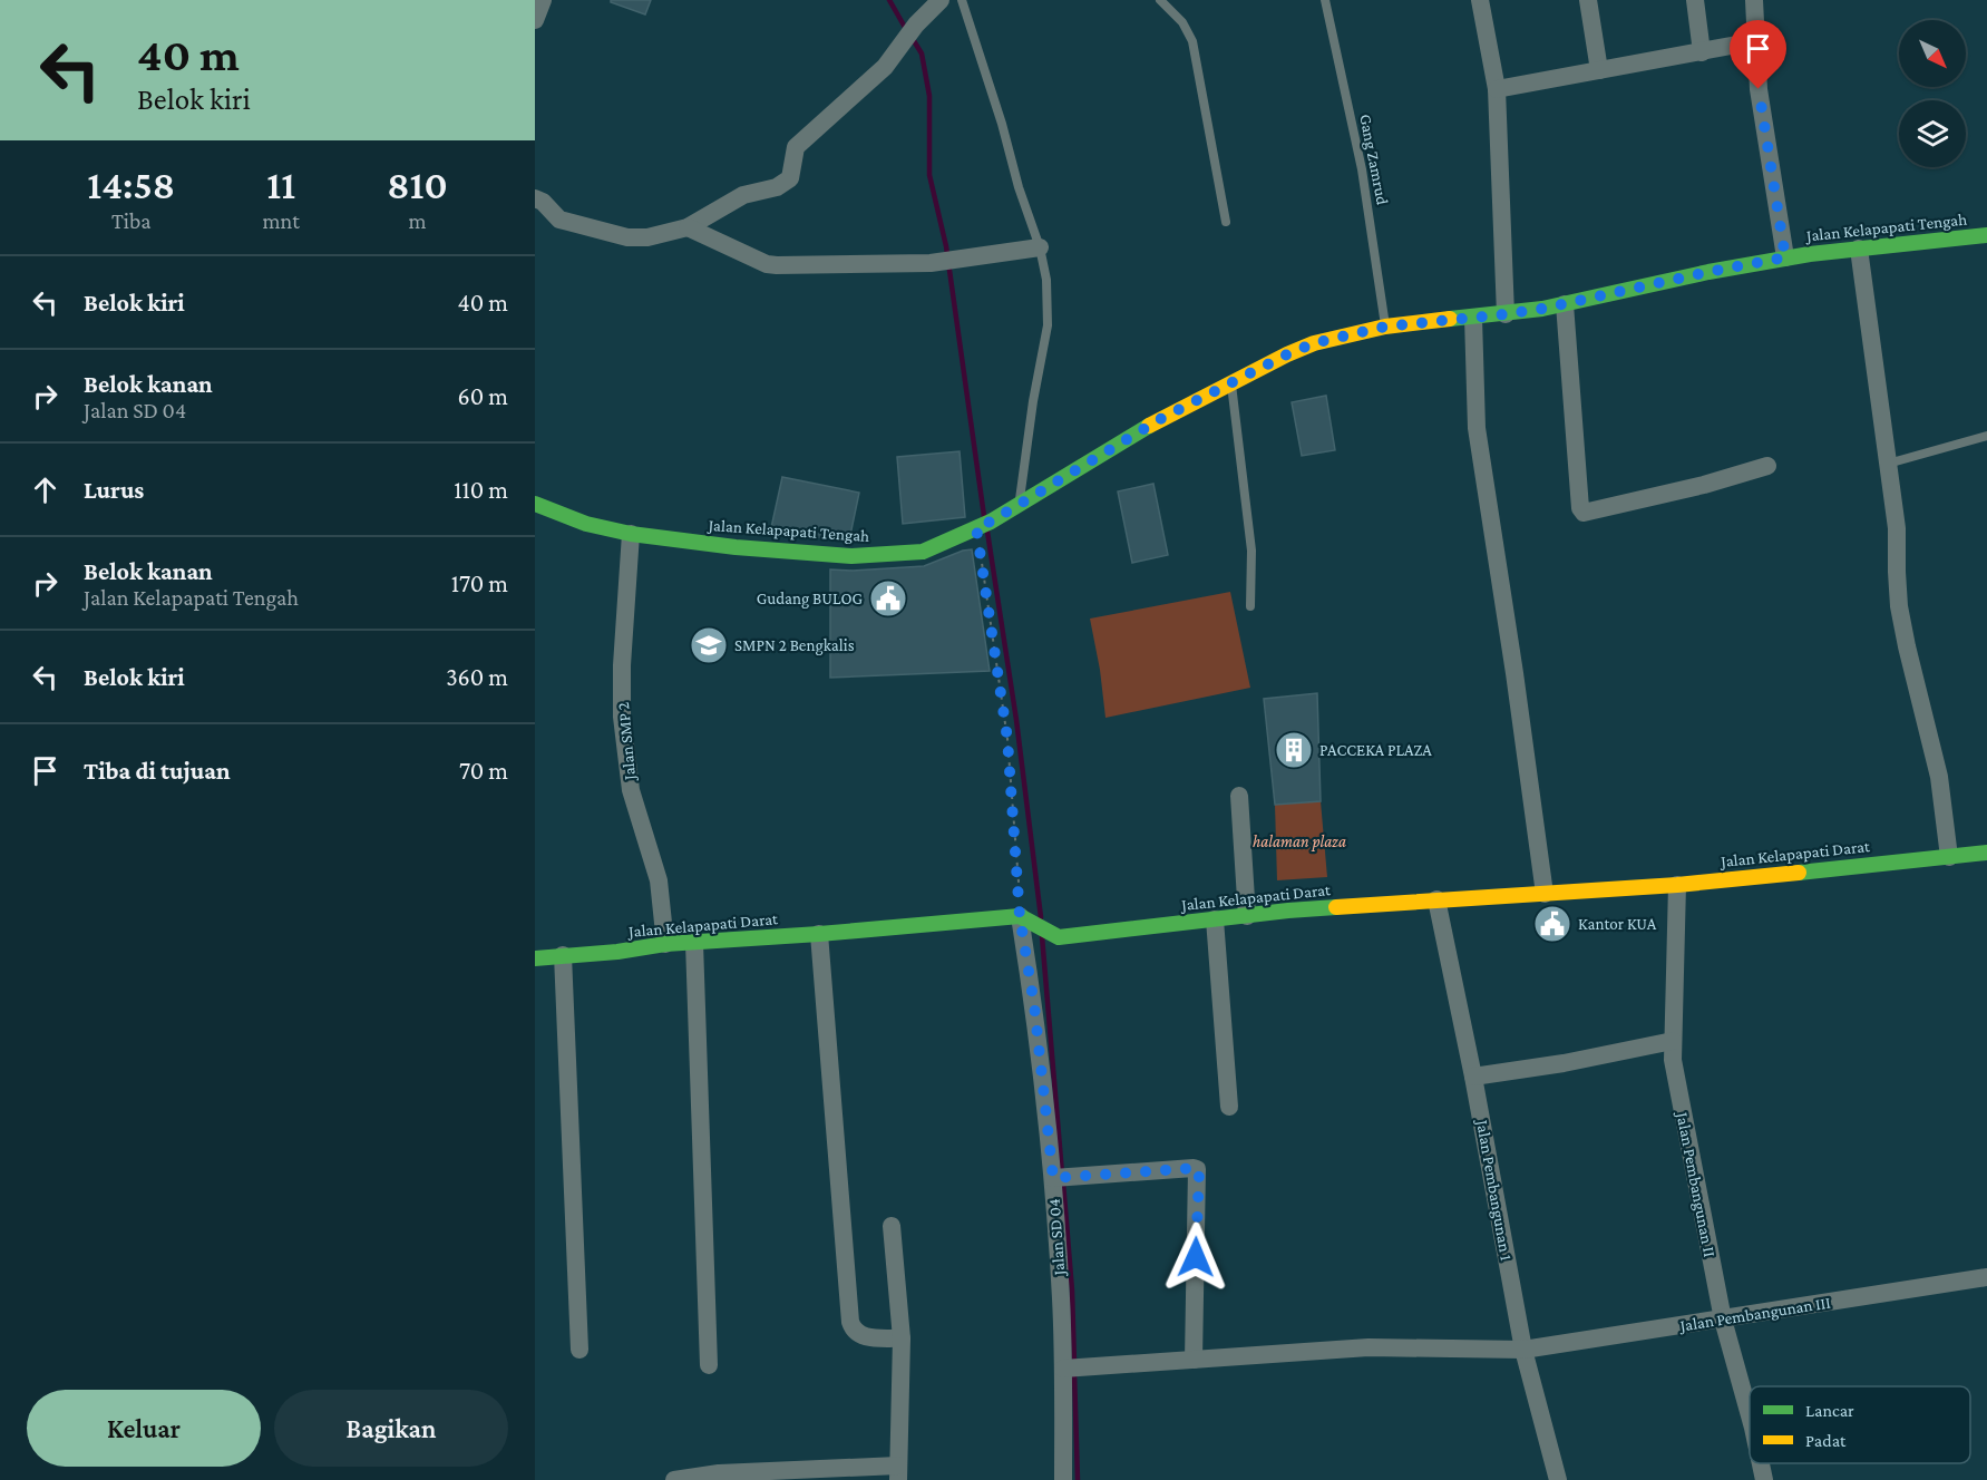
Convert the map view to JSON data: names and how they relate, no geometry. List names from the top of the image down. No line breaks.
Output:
{"streets":{"street":["Jalan Kelapapati Tengah","Jalan SMP 2","Jalan Kelapapati Darat","Jalan Pembangunan II","Jalan Pembangunan 1","Jalan SD 04","Jalan Pembangunan III"],"lane":["Gang Zamrud"]},"crossings":[["Gang Zamrud","Jalan Kelapapati Tengah"],["Jalan Kelapapati Tengah","Jalan SMP 2"],["Jalan SMP 2","Jalan Kelapapati Darat"],["Jalan Kelapapati Darat","Jalan Pembangunan II"],["Jalan Kelapapati Darat","Jalan Pembangunan 1"],["Jalan Kelapapati Darat","Jalan SD 04"],["Jalan Pembangunan II","Jalan Pembangunan III"],["Jalan Pembangunan 1","Jalan Pembangunan III"],["Jalan SD 04","Jalan Pembangunan III"]],"parks":["halaman plaza"],"places":{"public building":["Gudang BULOG","Kantor KUA"],"school or university":["SMPN 2 Bengkalis"],"building":["PACCEKA PLAZA"]},"legend":["Lancar","Padat"],"north":"bottom right","page":{"turn":["40 m","Belok kiri"],"eta":["14:58","Tiba","11","mnt","810","m"],"list":[{"name":"Belok kiri","value":"40 m"},{"name":"Belok kanan","note":"Jalan SD 04","value":"60 m"},{"name":"Lurus","value":"110 m"},{"name":"Belok kanan","note":"Jalan Kelapapati Tengah","value":"170 m"},{"name":"Belok kiri","value":"360 m"},{"name":"Tiba di tujuan","value":"70 m"}],"buttons":["Keluar","Bagikan"]}}
